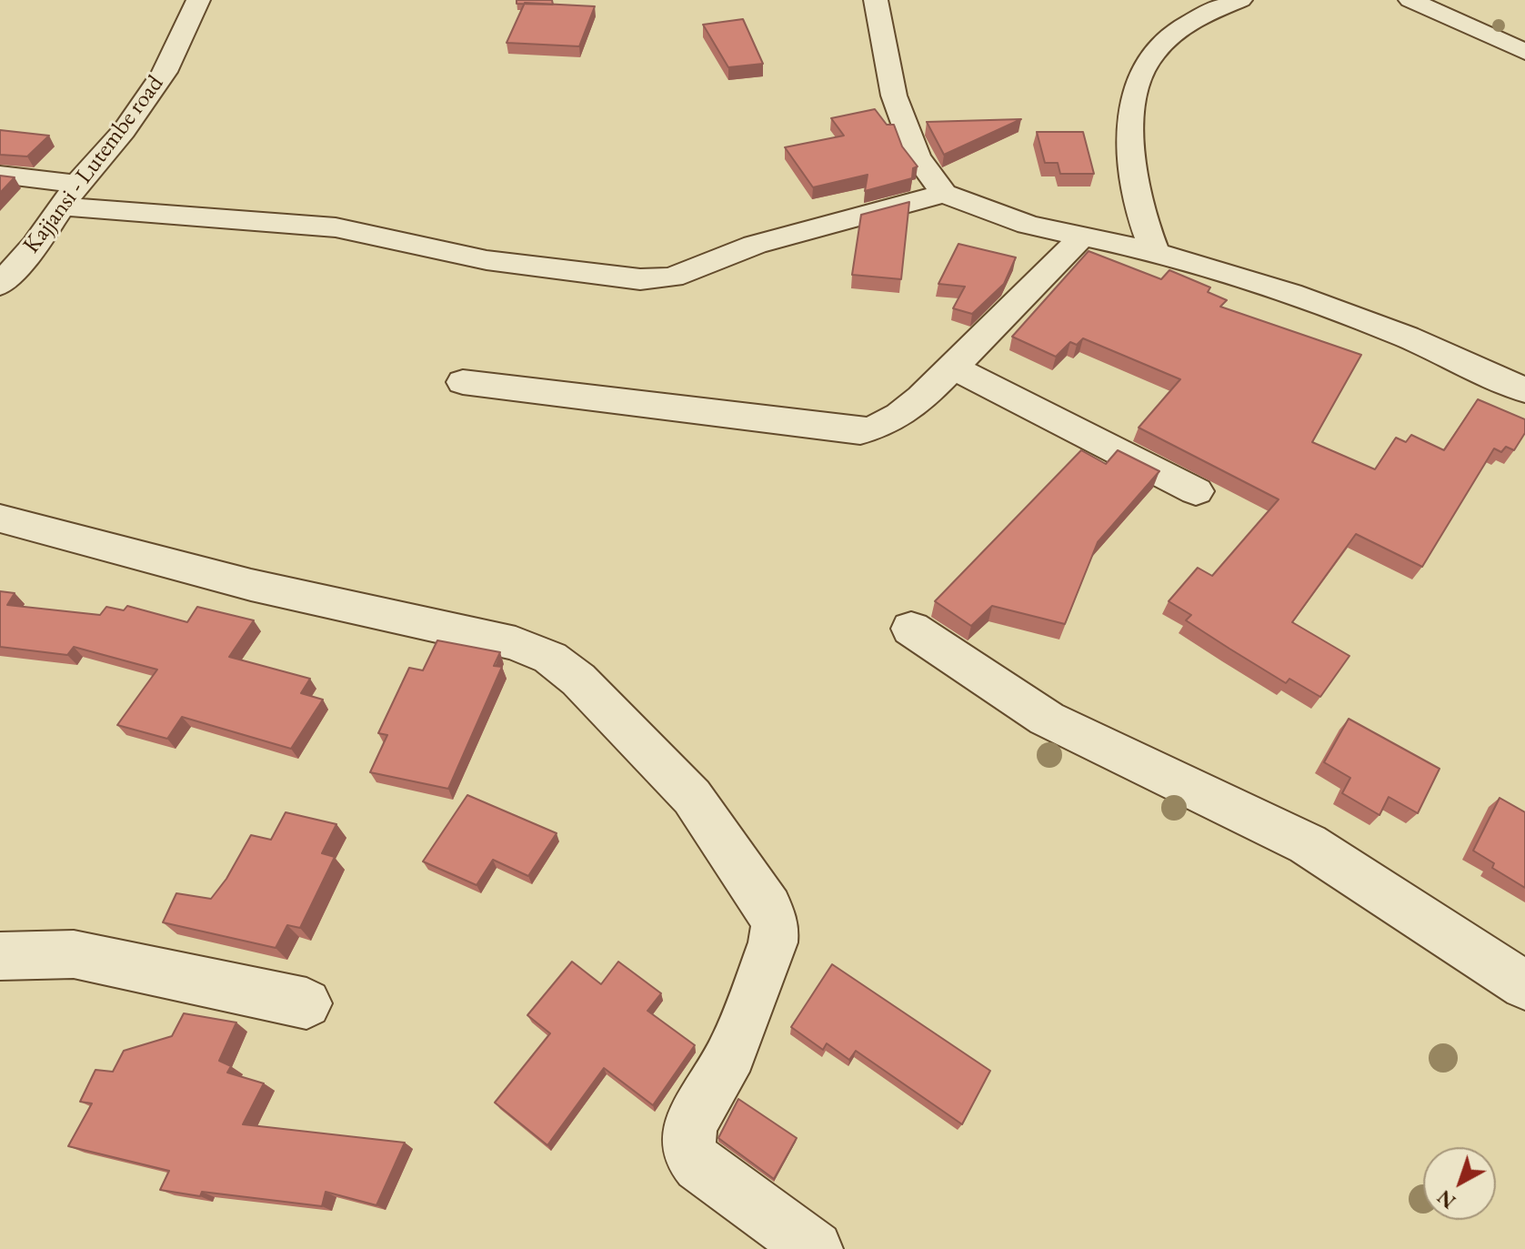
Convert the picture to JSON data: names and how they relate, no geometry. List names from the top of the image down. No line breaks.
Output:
{"streets":{"street":["Kajjansi - Lutembe road"]},"north":"bottom left"}
